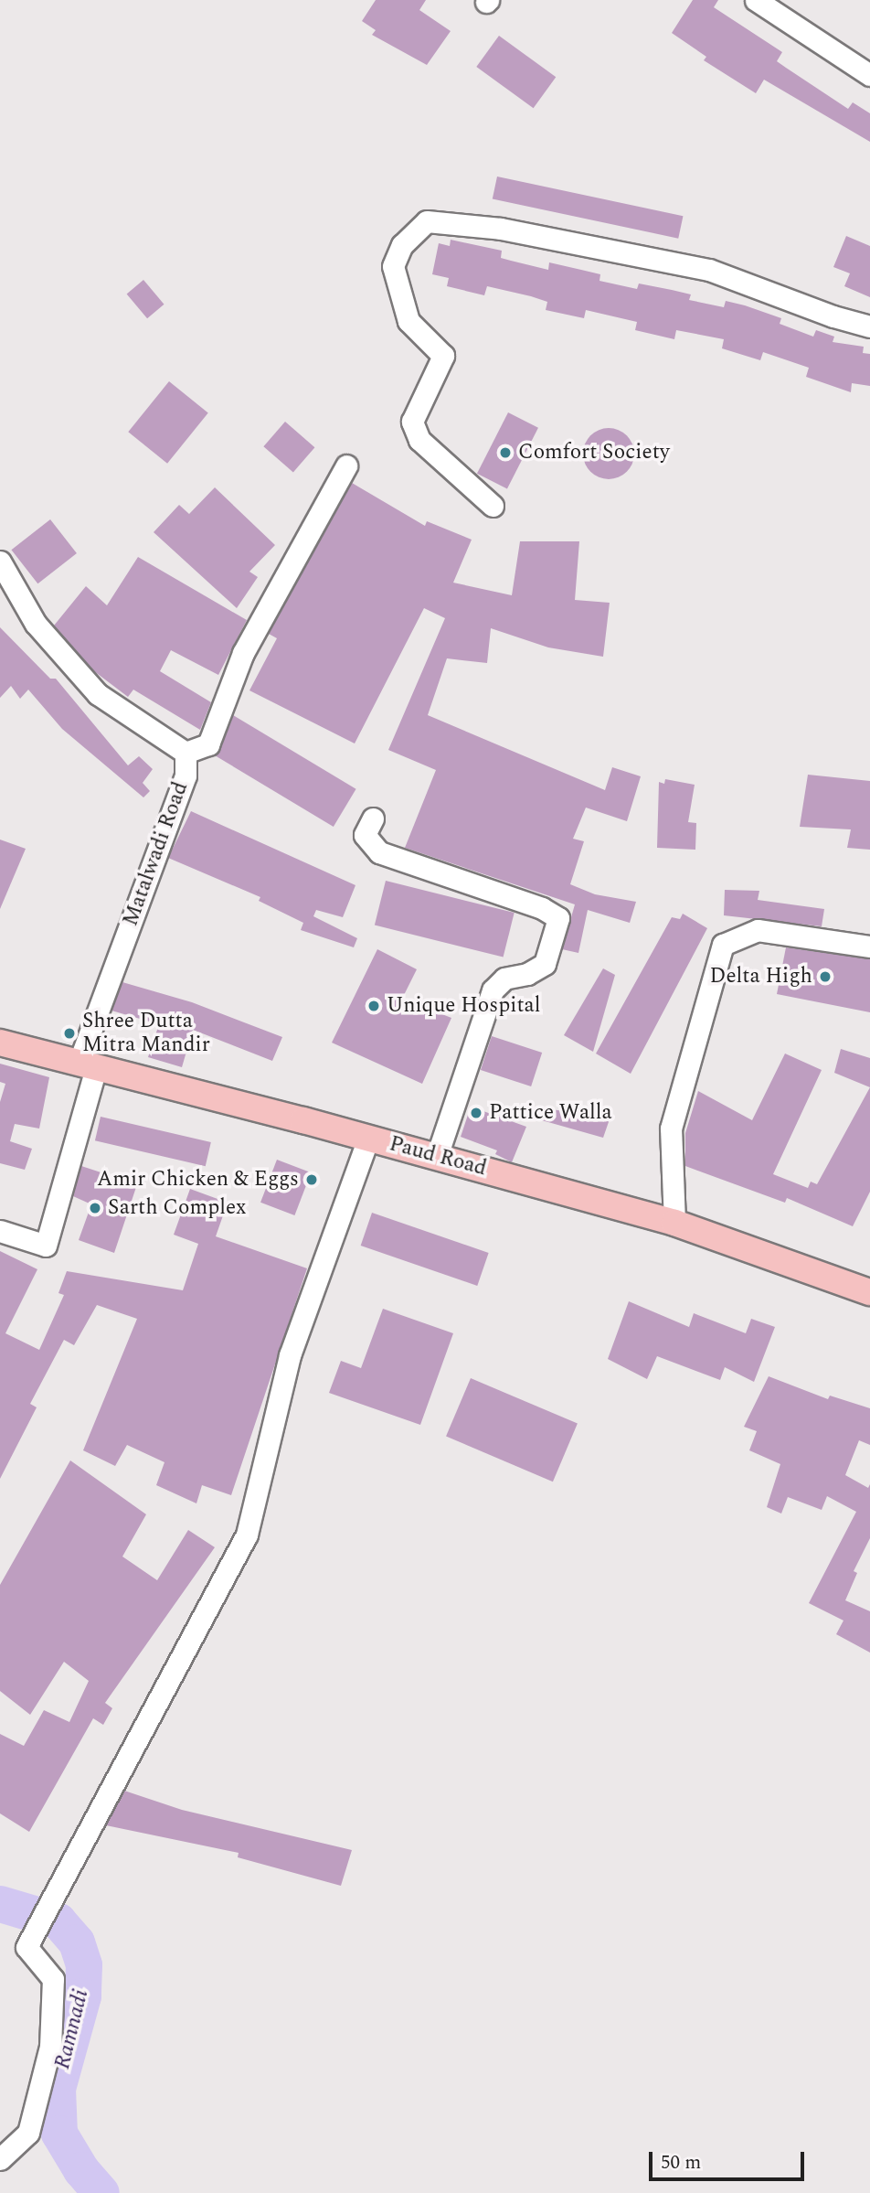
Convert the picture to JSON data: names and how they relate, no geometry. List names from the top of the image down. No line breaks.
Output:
{"streets":{"main road":["Paud Road"],"street":["Matalwadi Road"]},"crossings":[["Matalwadi Road","Paud Road"]],"water":["Ramnadi"],"places":["Comfort Society","Delta High","Unique Hospital","Shree Dutta Mitra Mandir","Pattice Walla","Amir Chicken & Eggs","Sarth Complex"],"scale_bar":"50 m"}
